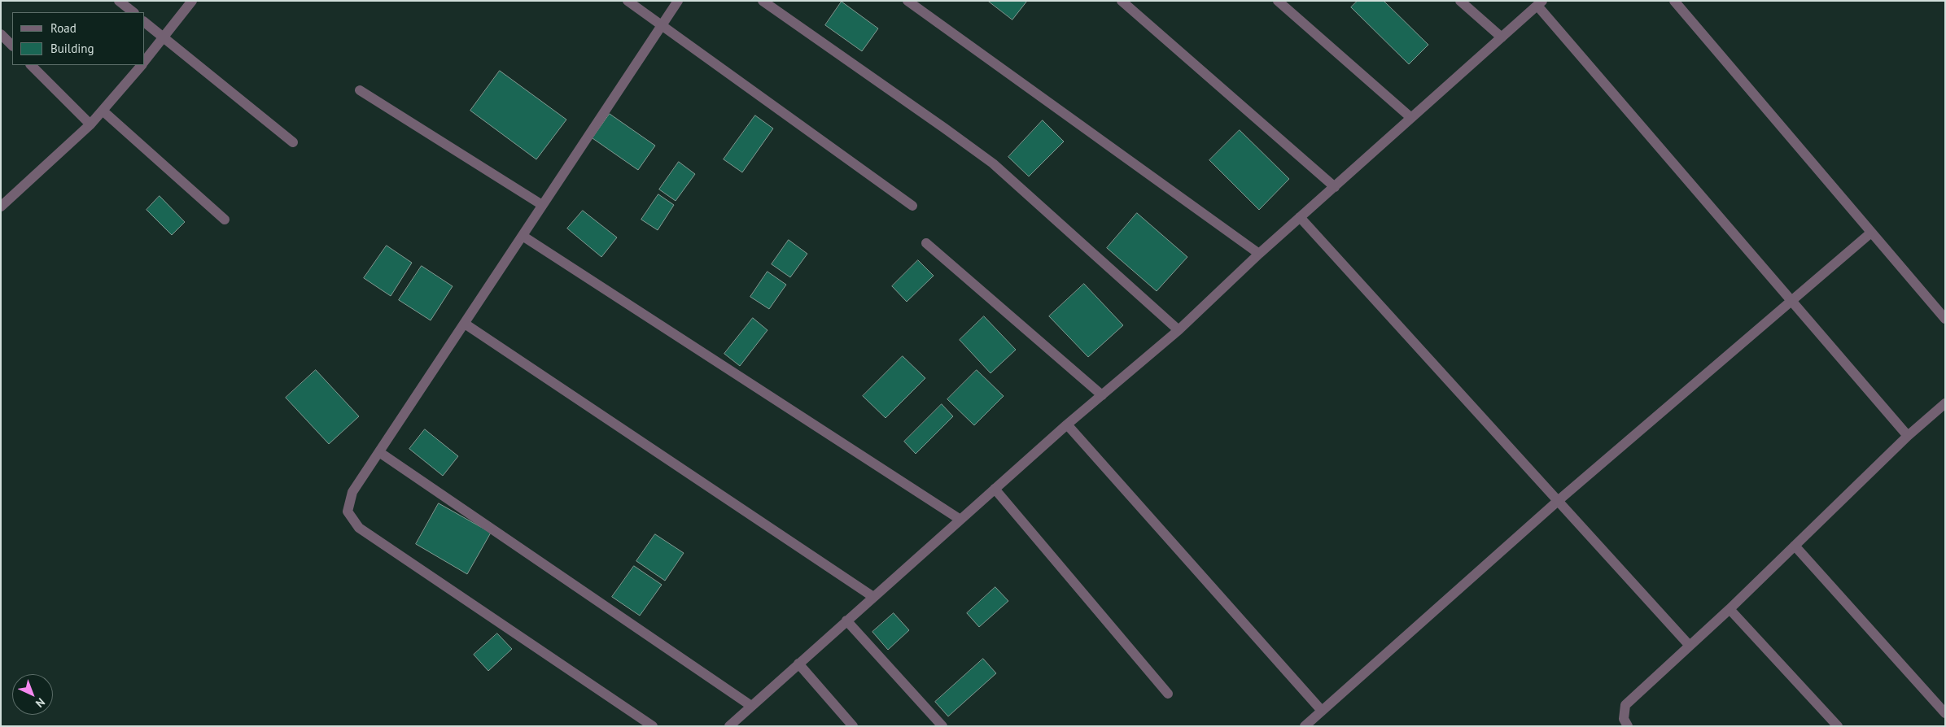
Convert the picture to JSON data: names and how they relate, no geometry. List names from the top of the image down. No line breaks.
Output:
{"legend":["Road","Building"],"north":"bottom right"}
